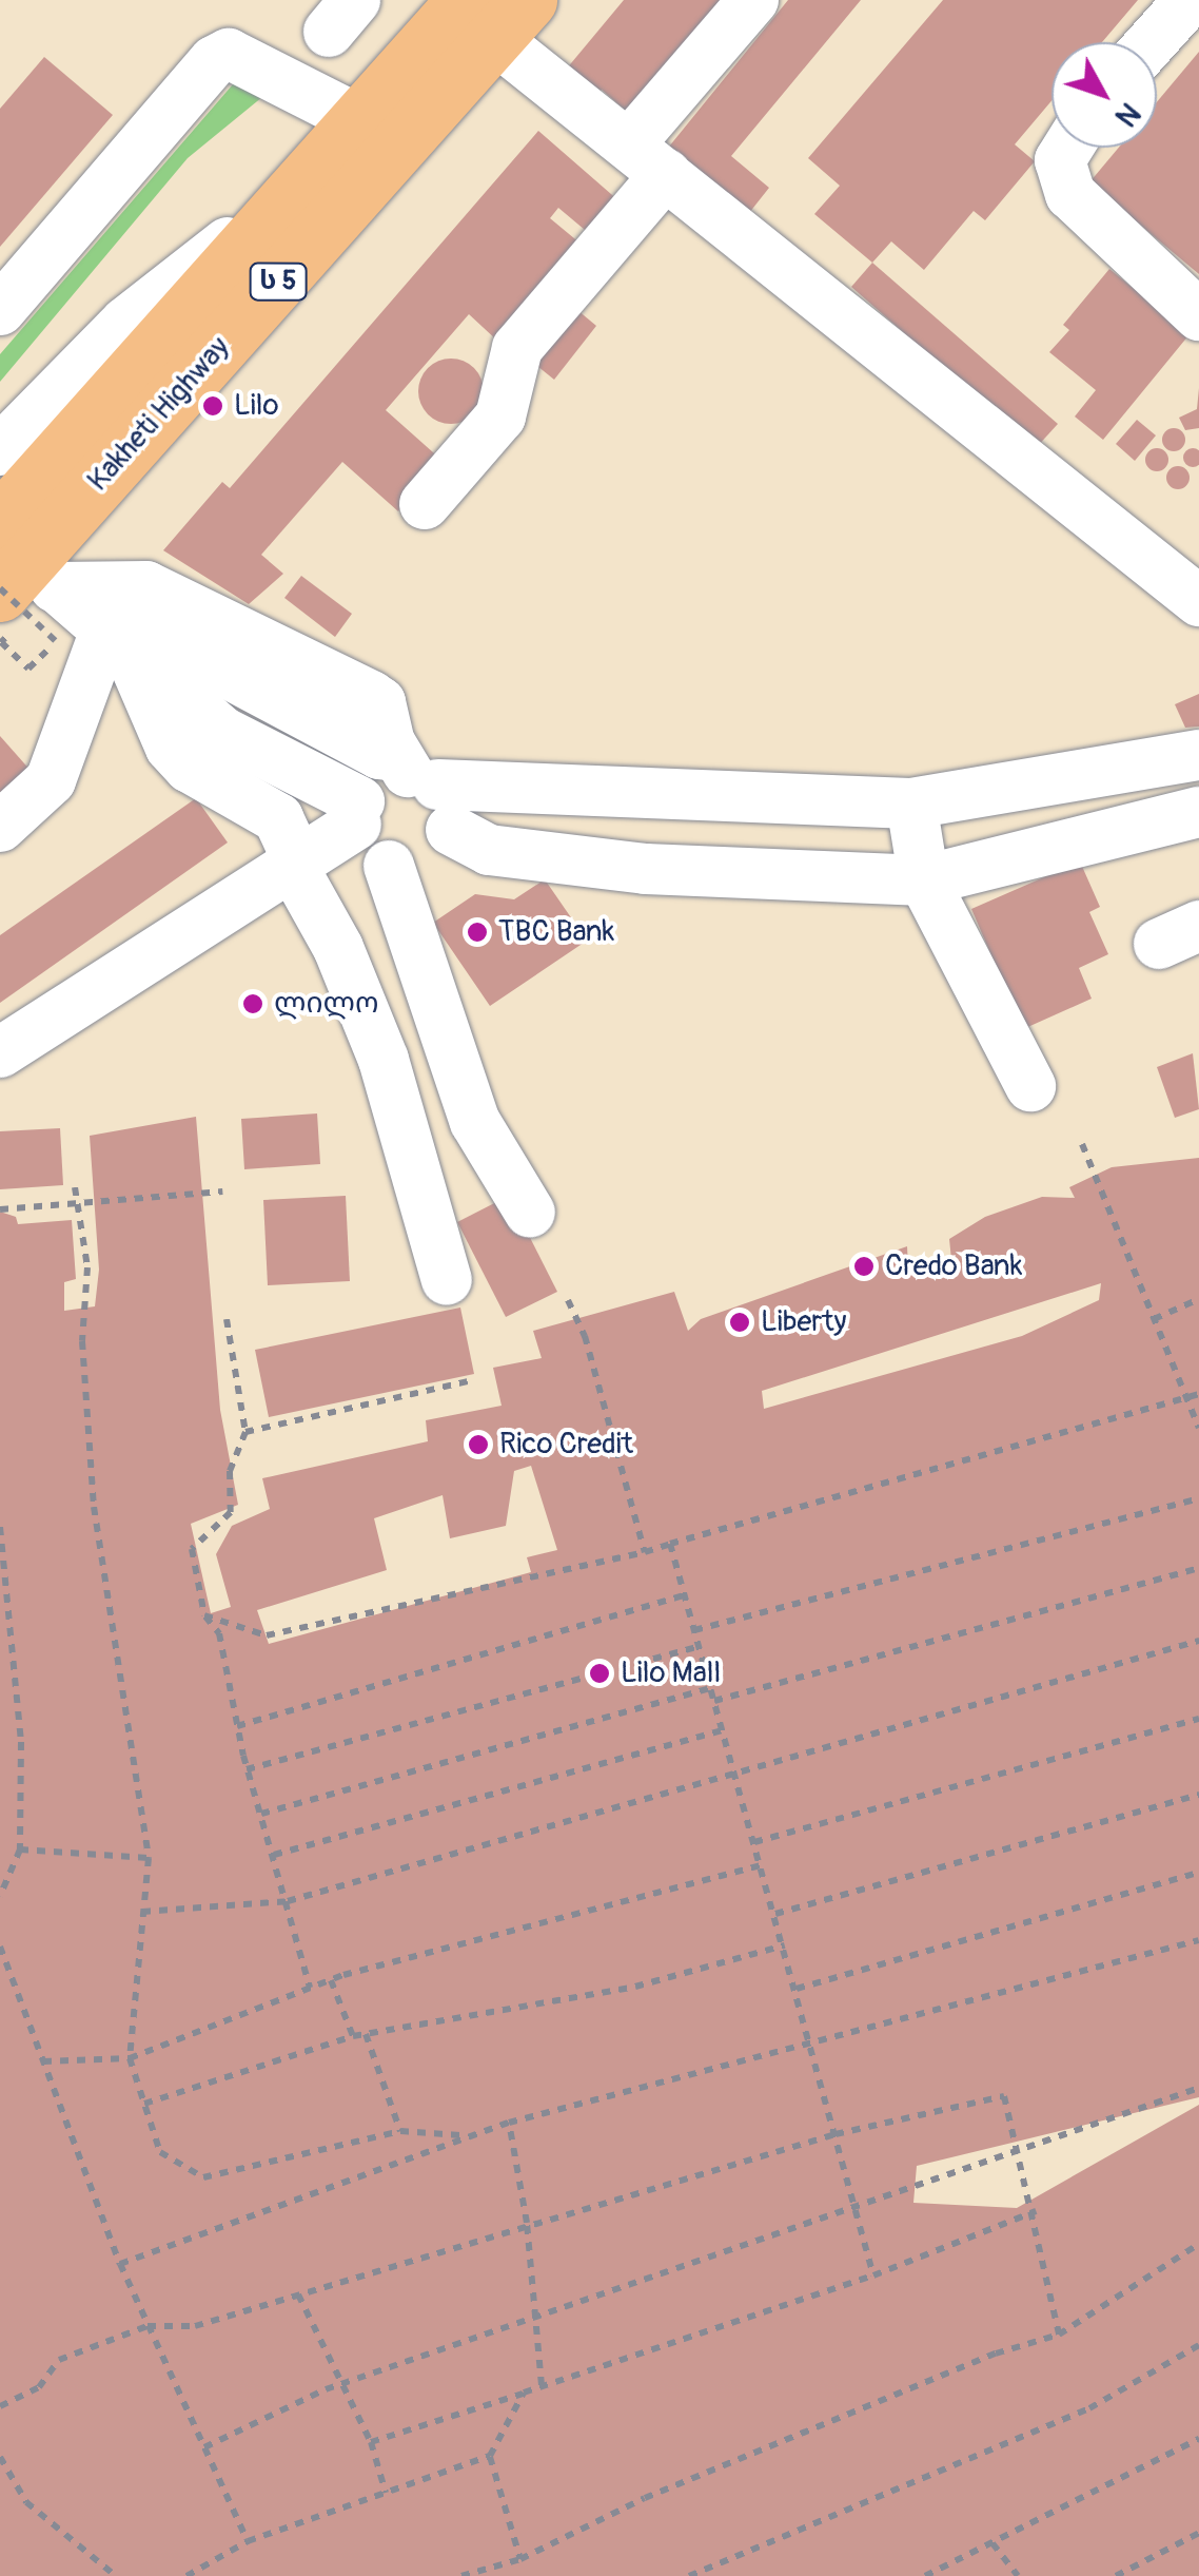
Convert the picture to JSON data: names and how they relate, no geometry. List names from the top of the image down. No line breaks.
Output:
{"streets":{"highway":["ს 5","Kakheti Highway"]},"places":["Lilo","TBC Bank","ლილო","Credo Bank","Liberty","Rico Credit","Lilo Mall"],"north":"bottom right"}
